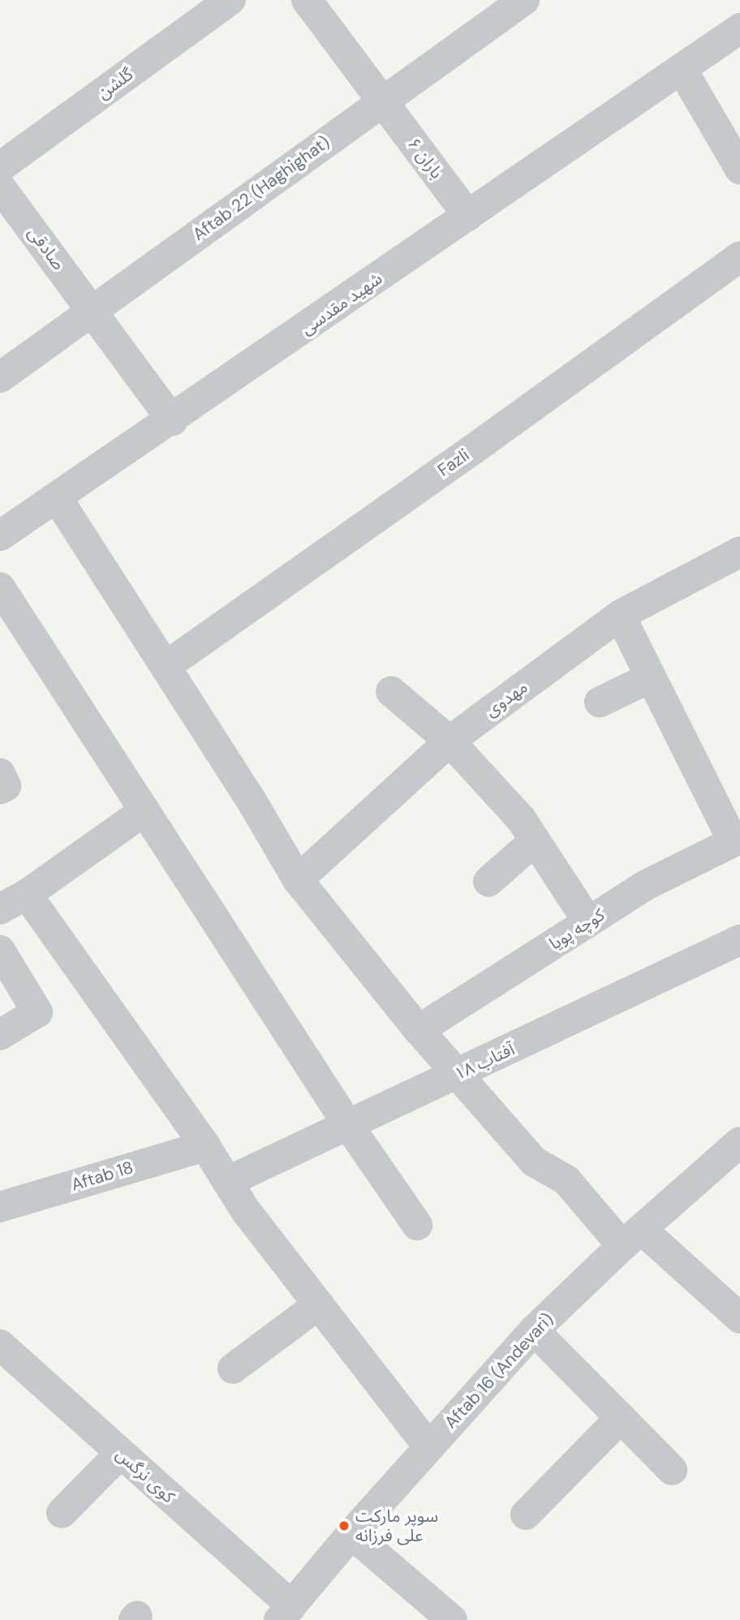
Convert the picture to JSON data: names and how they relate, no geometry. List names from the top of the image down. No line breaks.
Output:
{"streets":{"street":["گلشن","باران ۶","Aftab 22 (Haghighat)","صادقی","شهید مقدسی","Fazli","مهدوی","کوچه پویا","آفتاب ۱۸","Aftab 18","Aftab 16 (Andevari)","کوی نرگس"]},"crossings":[["باران ۶","Aftab 22 (Haghighat)"],["باران ۶","شهید مقدسی"],["Aftab 22 (Haghighat)","صادقی"],["صادقی","شهید مقدسی"],["Aftab 16 (Andevari)","کوی نرگس"]],"places":["سوپر مارکت علی فرزانه"]}
